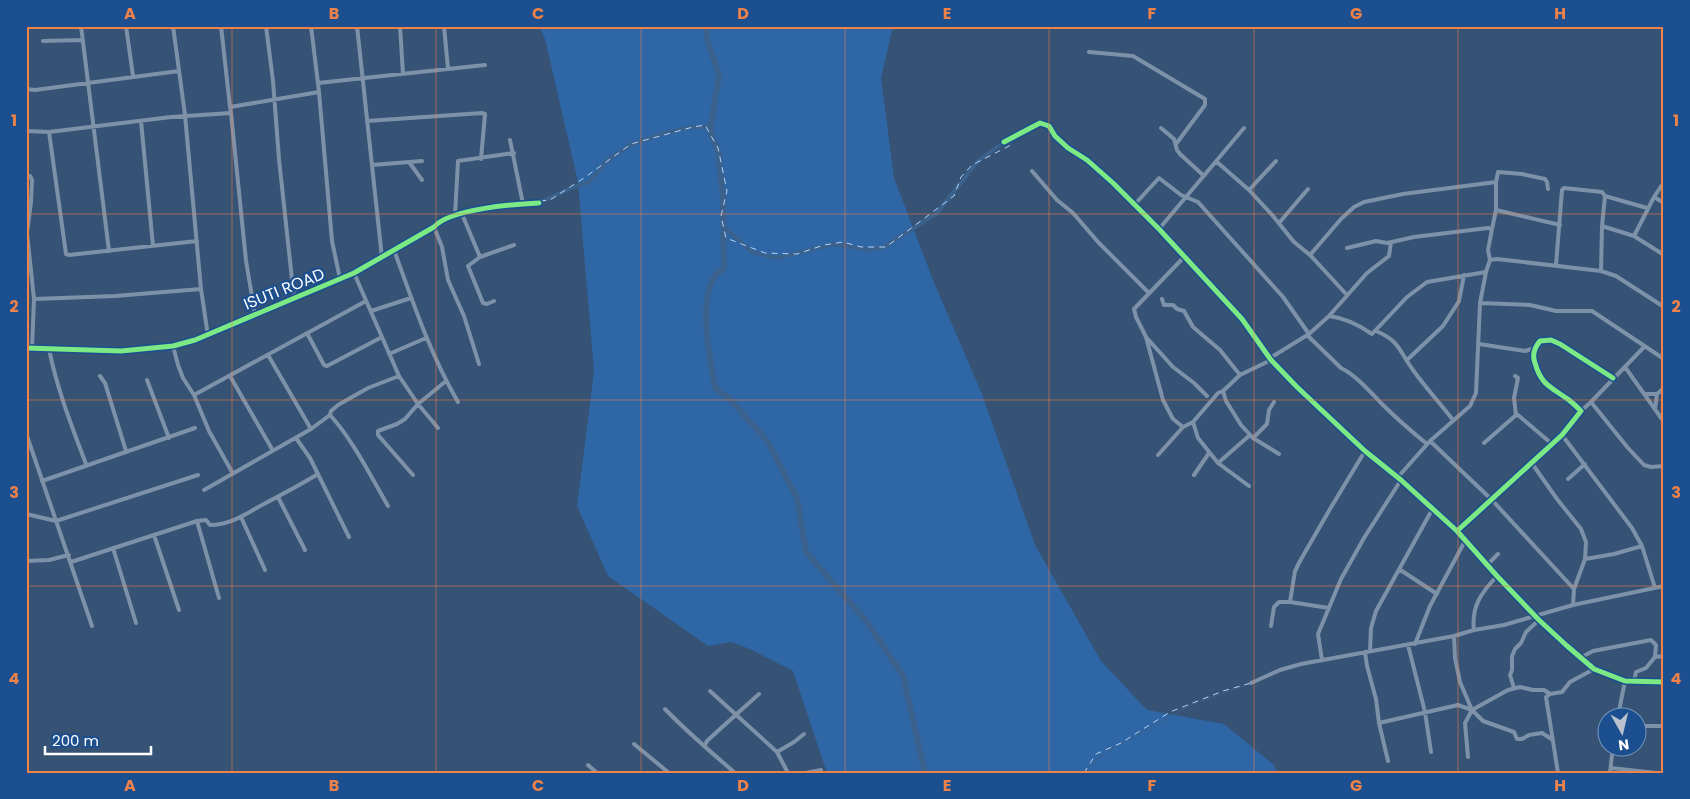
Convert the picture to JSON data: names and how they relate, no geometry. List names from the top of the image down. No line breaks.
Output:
{"streets":{"street":["ISUTI ROAD"]},"scale_bar":"200 m","north":"bottom","grid":{"columns":["A","B","C","D","E","F","G","H"],"rows":["1","2","3","4"]}}
